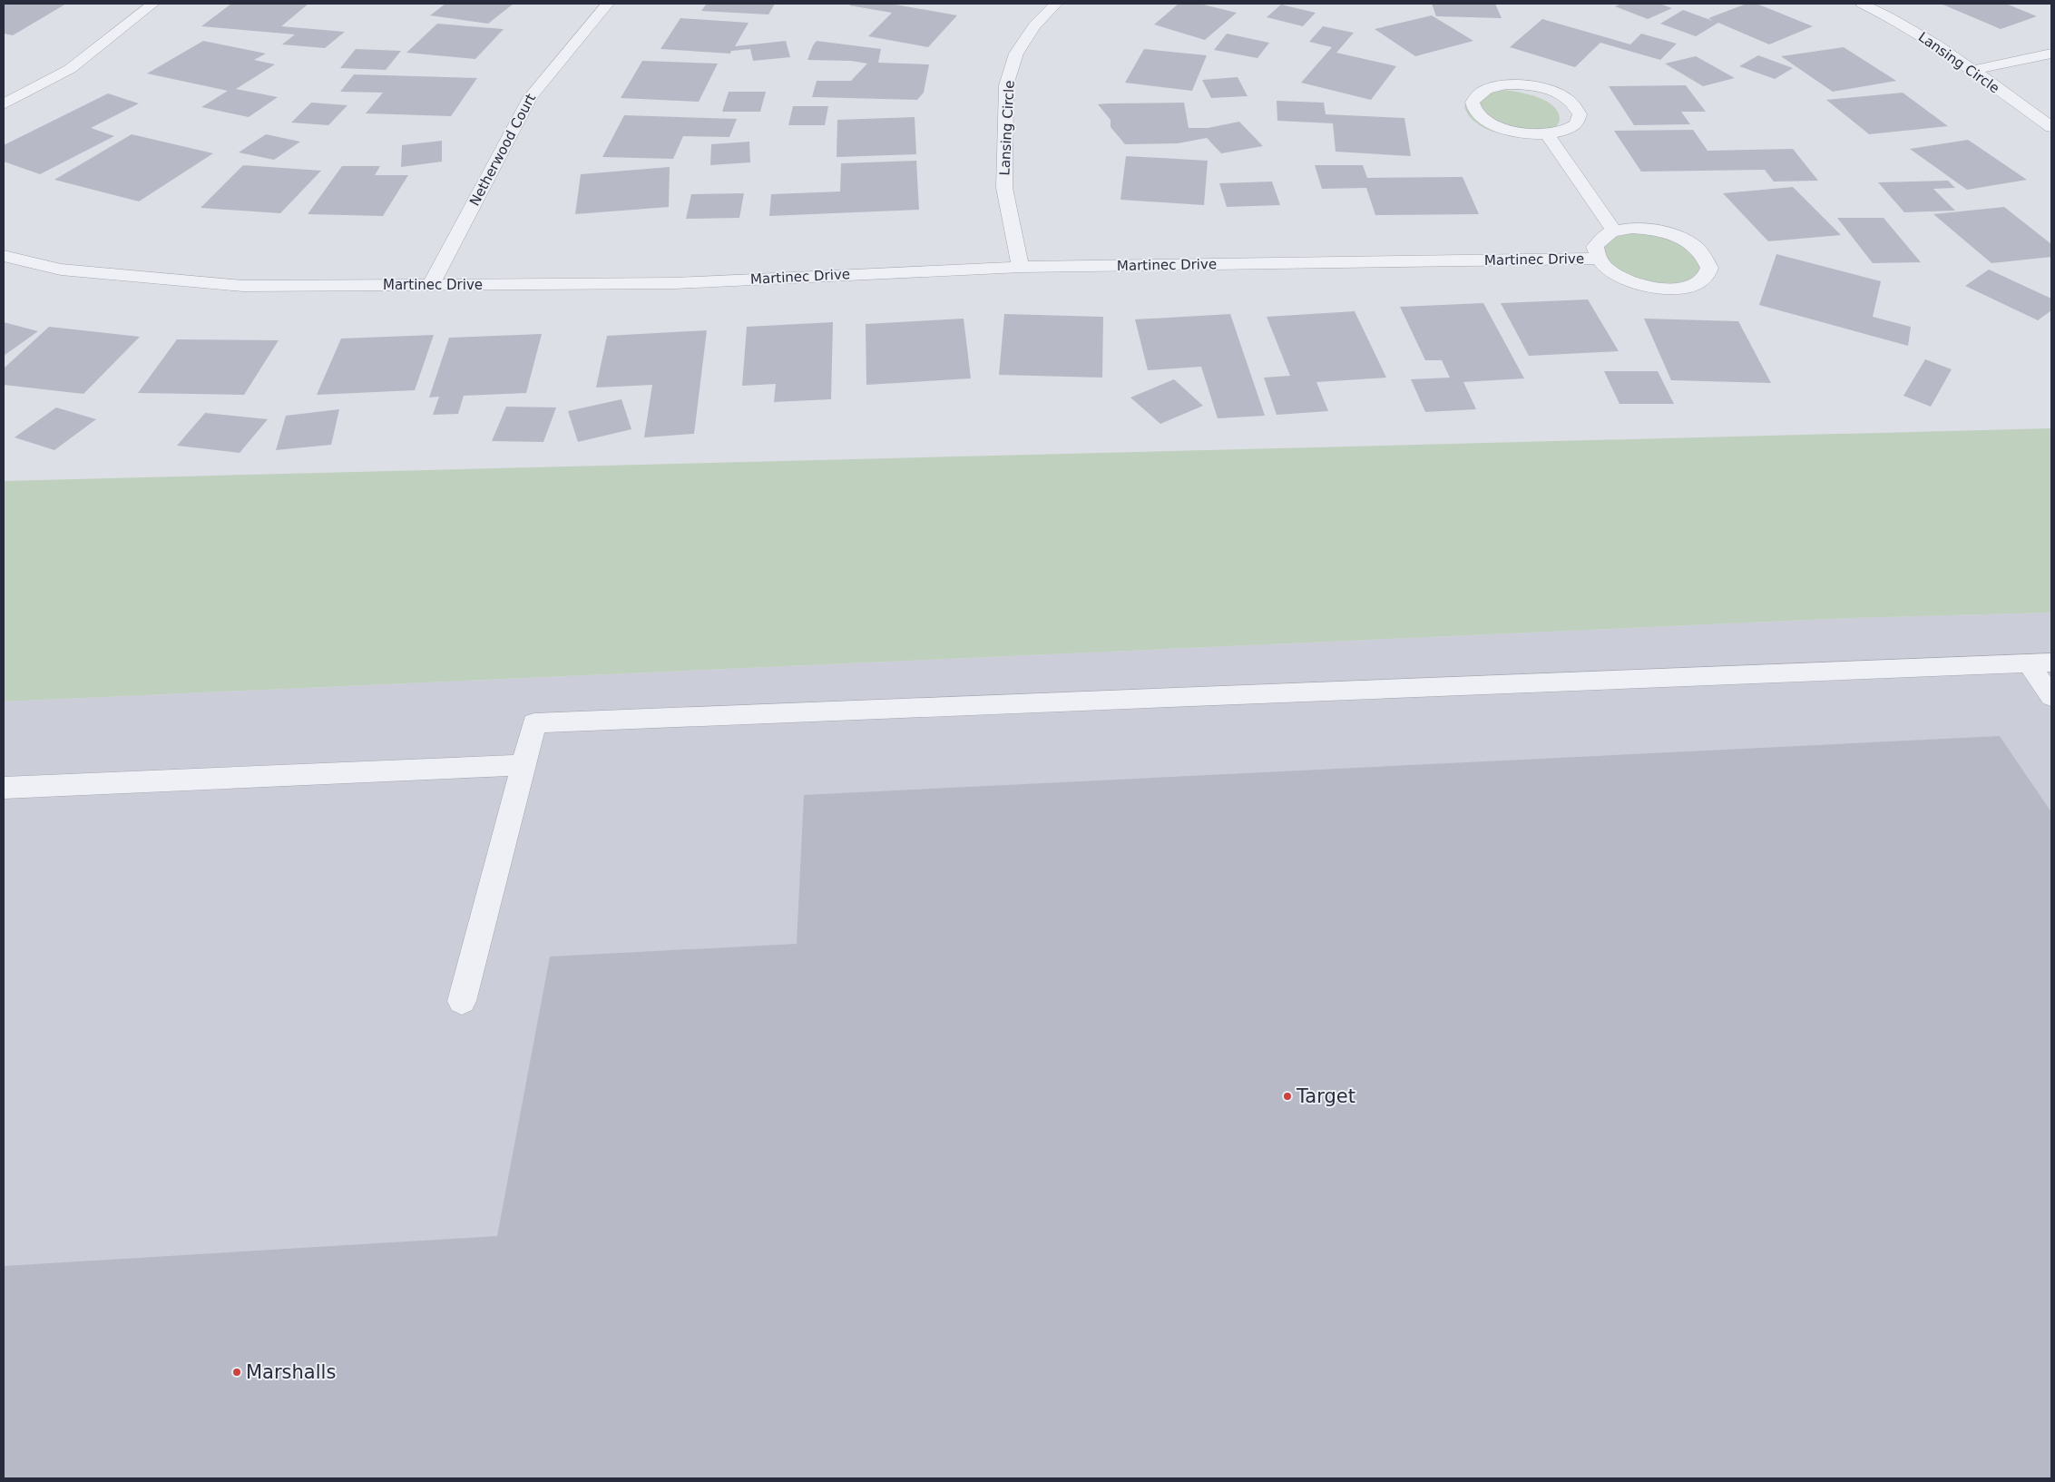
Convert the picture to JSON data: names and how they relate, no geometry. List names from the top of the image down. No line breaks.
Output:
{"streets":{"street":["Lansing Circle","Netherwood Court","Martinec Drive"]},"crossings":[["Lansing Circle","Martinec Drive"],["Netherwood Court","Martinec Drive"]],"places":["Target","Marshalls"]}
